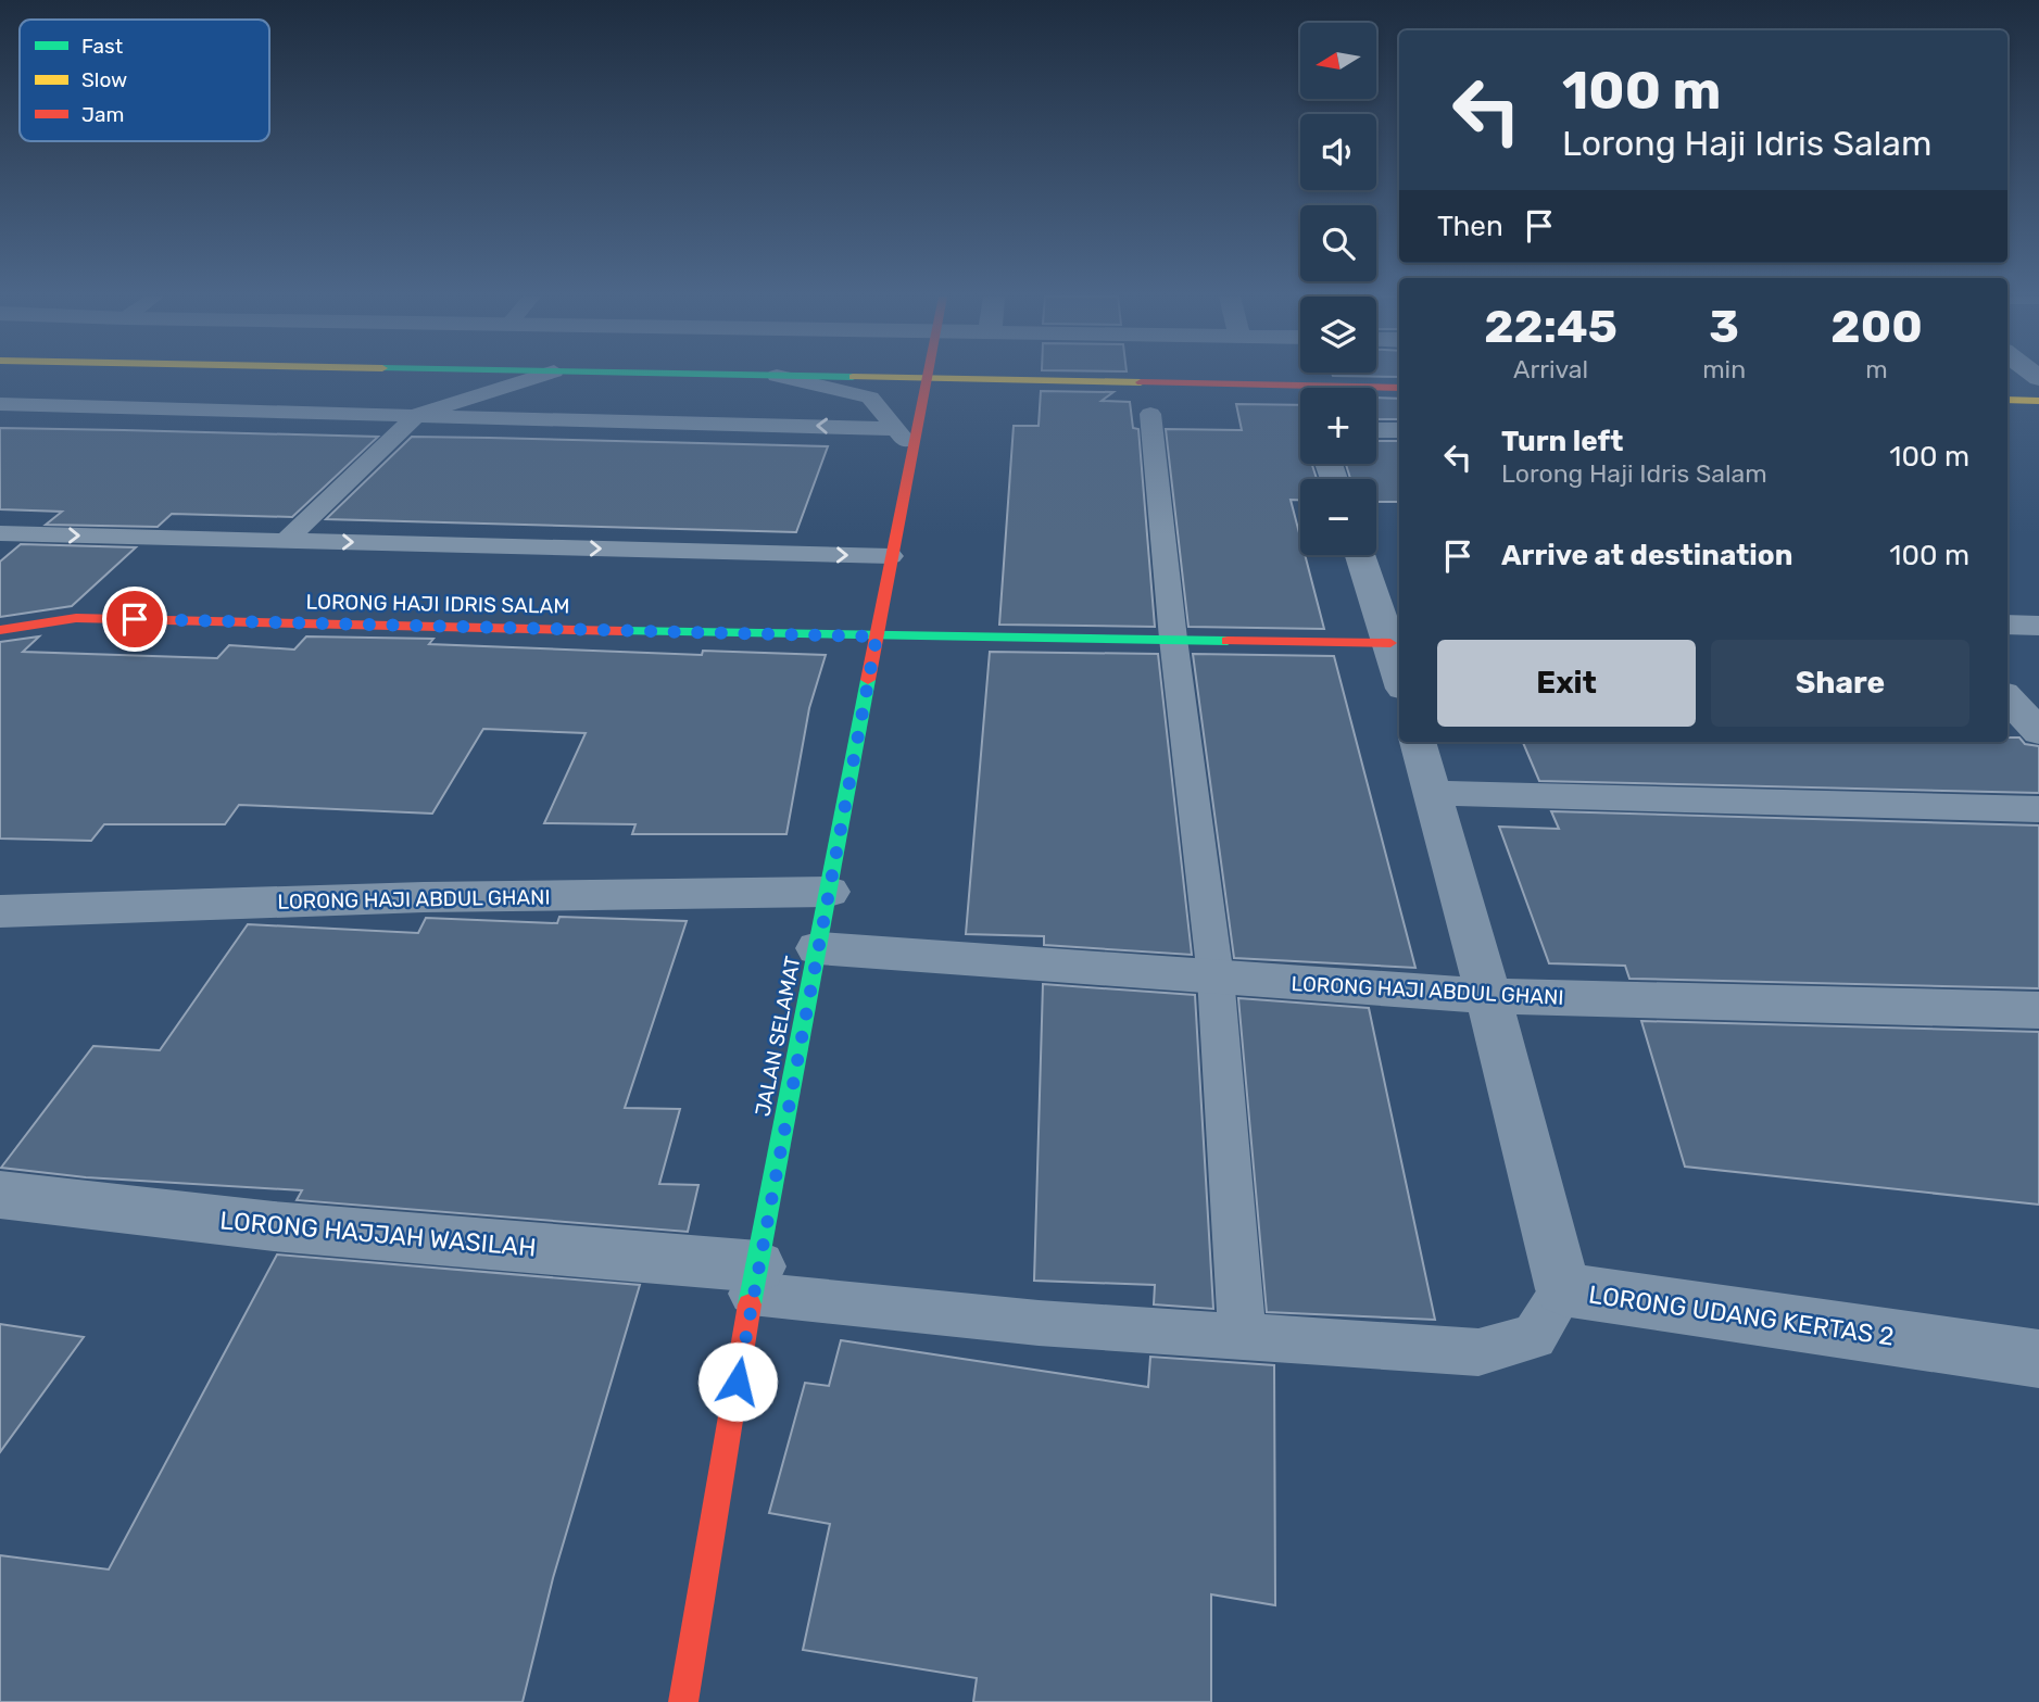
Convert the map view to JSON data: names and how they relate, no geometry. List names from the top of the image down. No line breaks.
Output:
{"streets":{"street":["LORONG HAJI IDRIS SALAM","LORONG HAJI ABDUL GHANI","JALAN SELAMAT","LORONG HAJJAH WASILAH","LORONG UDANG KERTAS 2"]},"crossings":[["LORONG HAJI IDRIS SALAM","JALAN SELAMAT"],["LORONG HAJI ABDUL GHANI","JALAN SELAMAT"],["LORONG HAJI ABDUL GHANI","LORONG UDANG KERTAS 2"],["JALAN SELAMAT","LORONG HAJJAH WASILAH"]],"legend":["Fast","Slow","Jam"],"north":"left","page":{"map_buttons":["+","−"],"turn":["100 m","Lorong Haji Idris Salam"],"then":"Then","eta":["22:45","Arrival","3","min","200","m"],"list":[{"name":"Turn left","note":"Lorong Haji Idris Salam","value":"100 m"},{"name":"Arrive at destination","value":"100 m"}],"buttons":["Exit","Share"]}}
